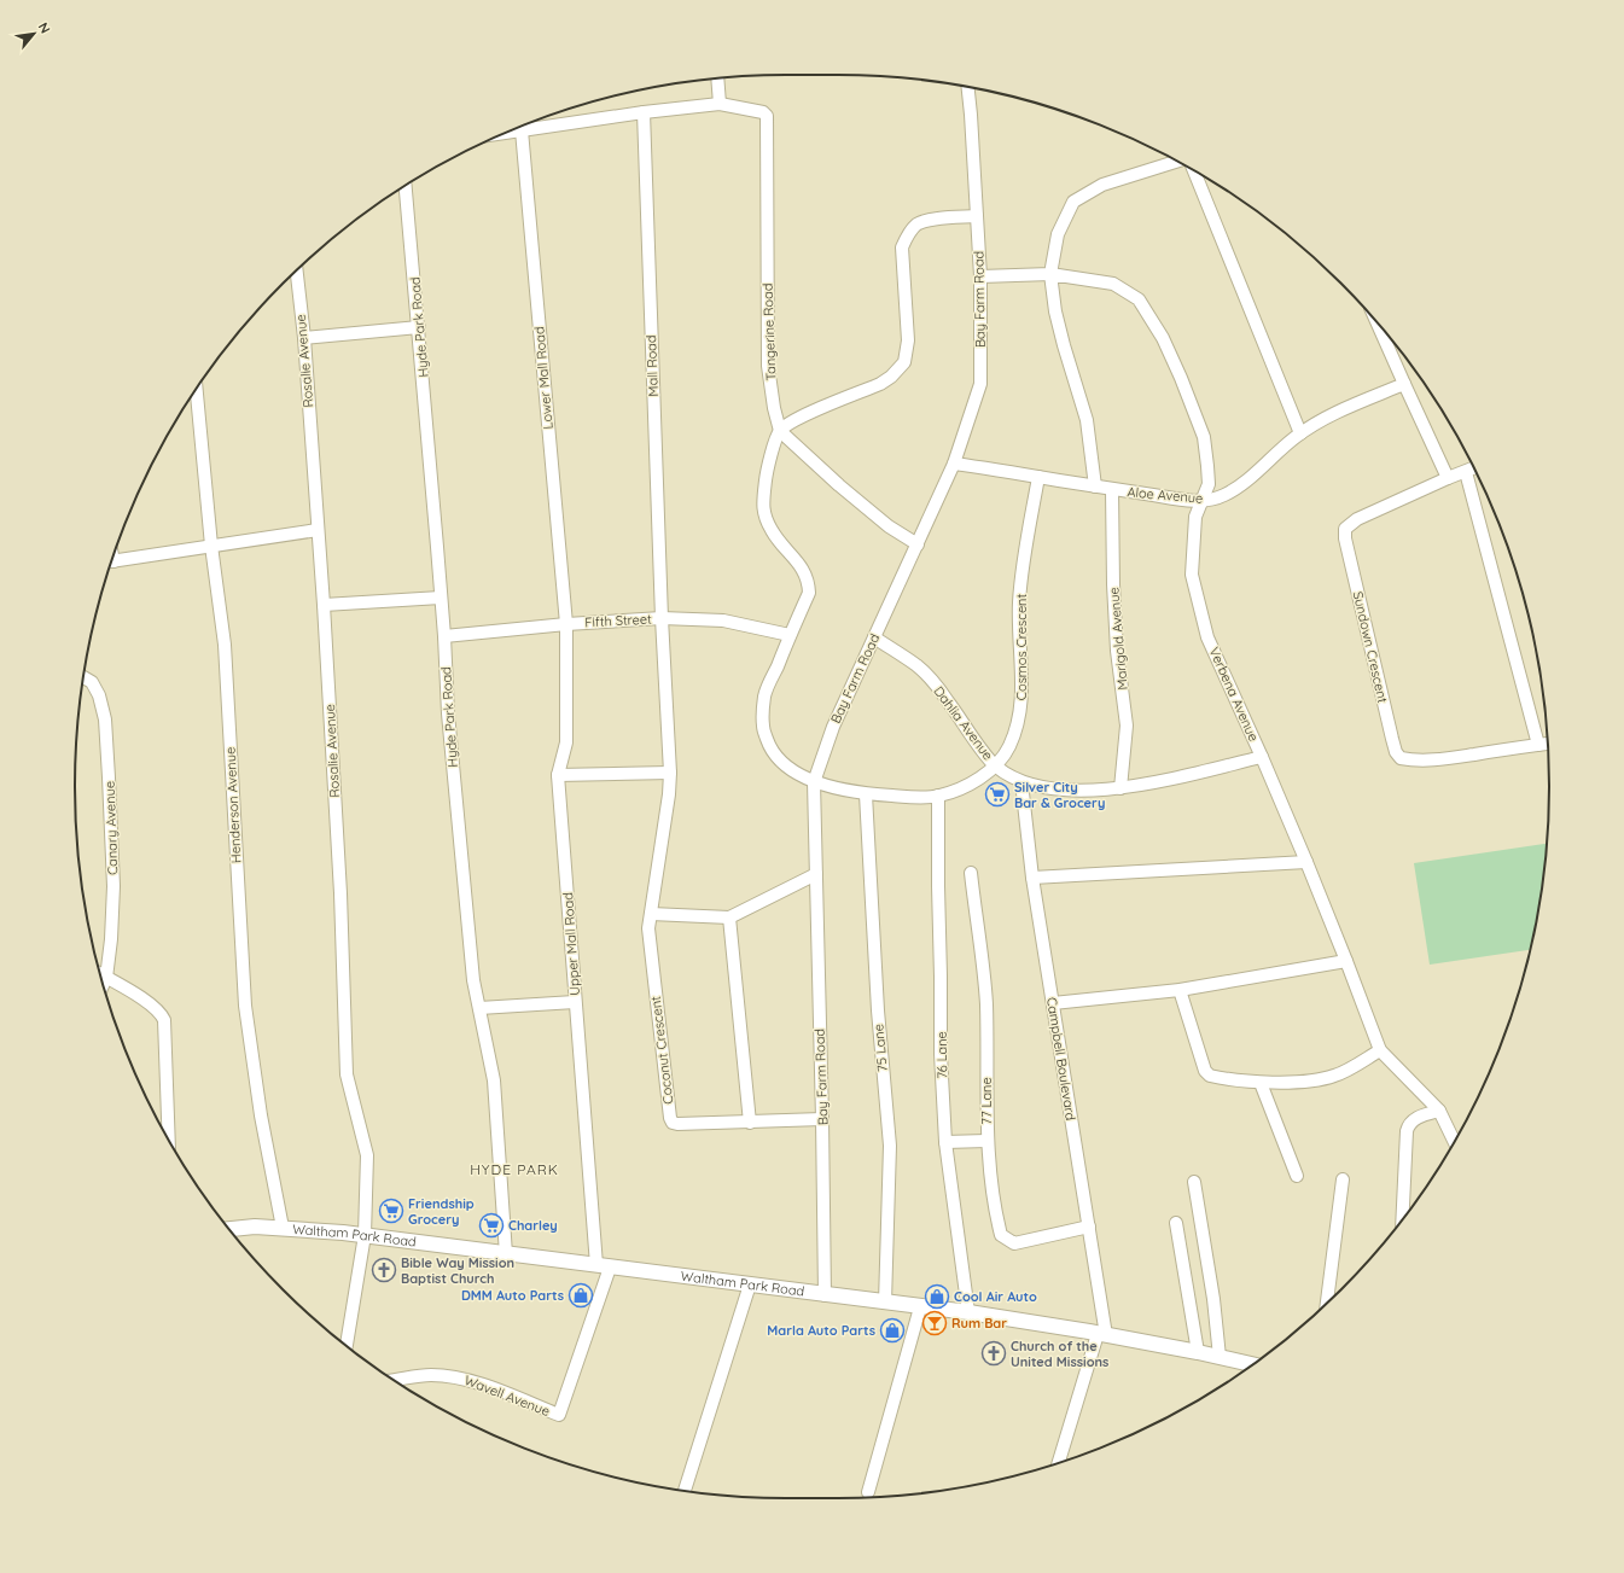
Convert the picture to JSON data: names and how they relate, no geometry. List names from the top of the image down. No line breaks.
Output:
{"streets":{"main road":["Waltham Park Road"],"street":["Bay Farm Road","Hyde Park Road","Tangerine Road","Rosalie Avenue","Mall Road","Lower Mall Road","Aloe Avenue","Fifth Street","Marigold Avenue","Cosmos Crescent","Sundown Crescent","Verbena Avenue","Dahlia Avenue","Henderson Avenue","Canary Avenue","Upper Mall Road","75 Lane","Coconut Crescent","76 Lane","Campbell Boulevard","77 Lane","Wavell Avenue"]},"crossings":[["Bay Farm Road","Aloe Avenue"],["Bay Farm Road","Cosmos Crescent"],["Bay Farm Road","Verbena Avenue"],["Bay Farm Road","Dahlia Avenue"],["Bay Farm Road","Coconut Crescent"],["Bay Farm Road","Waltham Park Road"],["Hyde Park Road","Fifth Street"],["Hyde Park Road","Waltham Park Road"],["Tangerine Road","Cosmos Crescent"],["Rosalie Avenue","Waltham Park Road"],["Mall Road","Fifth Street"],["Mall Road","Coconut Crescent"],["Lower Mall Road","Fifth Street"],["Lower Mall Road","Upper Mall Road"],["Aloe Avenue","Marigold Avenue"],["Aloe Avenue","Cosmos Crescent"],["Aloe Avenue","Verbena Avenue"],["Fifth Street","Cosmos Crescent"],["Fifth Street","Upper Mall Road"],["Fifth Street","Coconut Crescent"],["Marigold Avenue","Dahlia Avenue"],["Cosmos Crescent","Dahlia Avenue"],["Cosmos Crescent","75 Lane"],["Cosmos Crescent","76 Lane"],["Verbena Avenue","Dahlia Avenue"],["Dahlia Avenue","Campbell Boulevard"],["Henderson Avenue","Waltham Park Road"],["Upper Mall Road","Waltham Park Road"],["Upper Mall Road","Wavell Avenue"],["75 Lane","Waltham Park Road"],["76 Lane","Waltham Park Road"],["Campbell Boulevard","77 Lane"],["Campbell Boulevard","Waltham Park Road"],["Waltham Park Road","Wavell Avenue"]],"districts":["HYDE PARK"],"places":{"supermarket":["Silver City Bar & Grocery","Friendship Grocery","Charley"],"church":["Bible Way Mission Baptist Church","Church of the United Missions"],"shop":["DMM Auto Parts","Cool Air Auto","Marla Auto Parts"],"bar":["Rum Bar"]},"north":"top right"}
